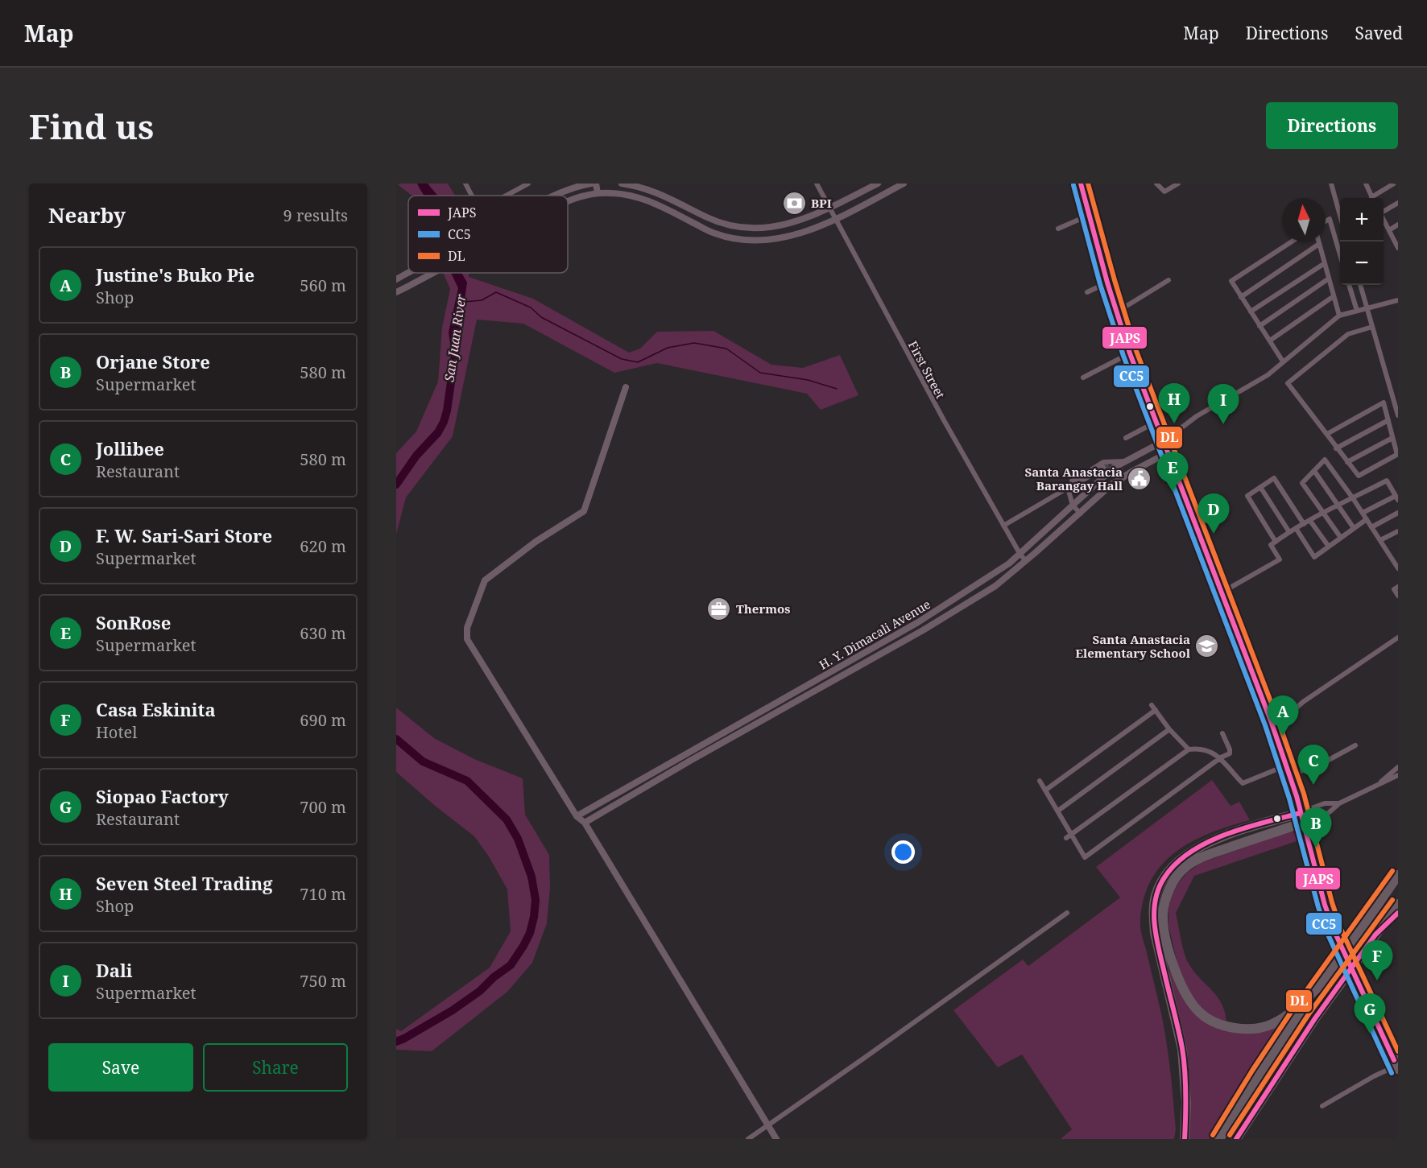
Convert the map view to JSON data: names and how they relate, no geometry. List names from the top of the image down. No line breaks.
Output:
{"streets":{"street":["First Street","H. Y. Dimacali Avenue"]},"crossings":[["First Street","H. Y. Dimacali Avenue"]],"water":["San Juan River"],"places":{"bank":["BPI"],"public building":["Santa Anastacia Barangay Hall"],"office":["Thermos"],"school or university":["Santa Anastacia Elementary School"]},"lines":["transit line JAPS","transit line DL","transit line CC5"],"legend":["JAPS","CC5","DL"],"north":"top","page":{"header":"Map","nav":["Map","Directions","Saved"],"buttons":["Directions",["Save","Share"]],"title":"Find us","heading":["Nearby","9 results"],"map_buttons":["+","−"],"list":[{"mark":"A","name":"Justine's Buko Pie","note":"Shop","value":"560 m"},{"mark":"B","name":"Orjane Store","note":"Supermarket","value":"580 m"},{"mark":"C","name":"Jollibee","note":"Restaurant","value":"580 m"},{"mark":"D","name":"F. W. Sari-Sari Store","note":"Supermarket","value":"620 m"},{"mark":"E","name":"SonRose","note":"Supermarket","value":"630 m"},{"mark":"F","name":"Casa Eskinita","note":"Hotel","value":"690 m"},{"mark":"G","name":"Siopao Factory","note":"Restaurant","value":"700 m"},{"mark":"H","name":"Seven Steel Trading","note":"Shop","value":"710 m"},{"mark":"I","name":"Dali","note":"Supermarket","value":"750 m"}],"pins":["H","I","E","D","A","C","B","F","G"]}}
